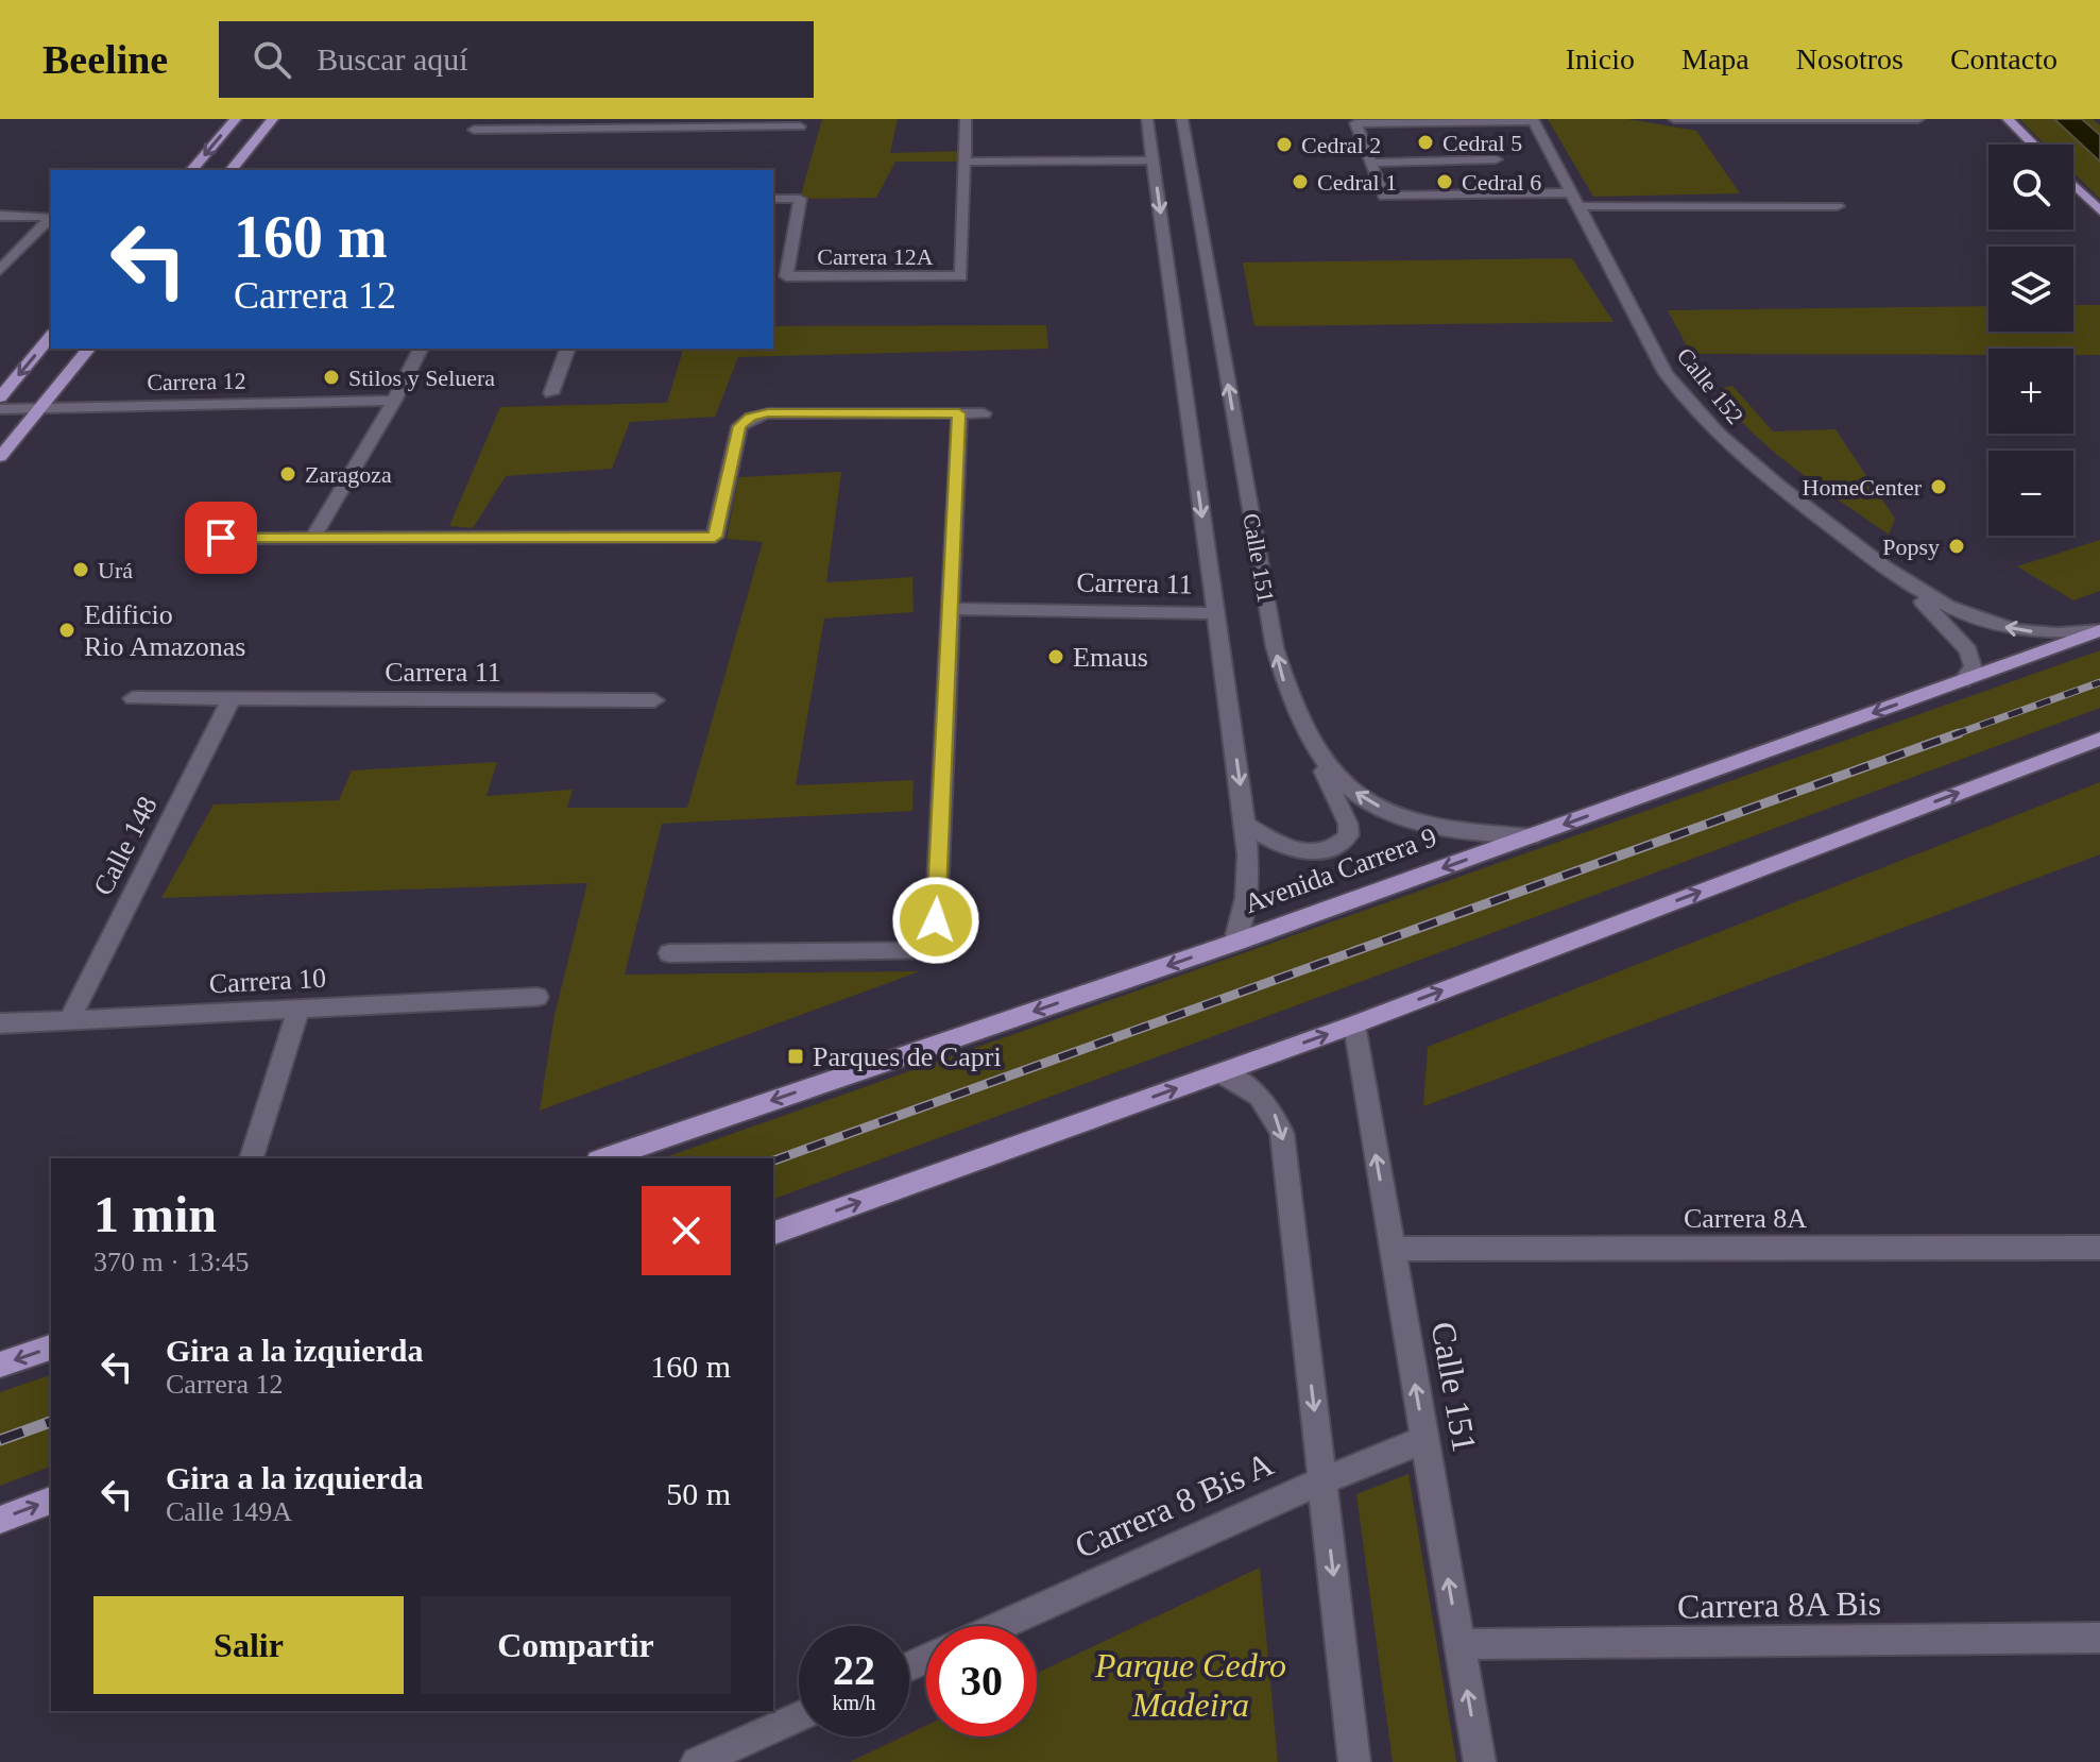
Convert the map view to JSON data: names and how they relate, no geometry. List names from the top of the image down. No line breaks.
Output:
{"streets":{"main road":["Avenida Carrera 9"],"street":["Carrera 12A","Carrera 12","Calle 152","Calle 151","Carrera 11","Calle 148","Carrera 10","Carrera 8A","Carrera 8 Bis A","Carrera 8A Bis"]},"crossings":[["Calle 152","Avenida Carrera 9"],["Calle 151","Carrera 11"],["Calle 151","Avenida Carrera 9"],["Calle 151","Carrera 8A"],["Calle 151","Carrera 8 Bis A"],["Calle 151","Carrera 8A Bis"],["Carrera 11","Calle 148"],["Calle 148","Carrera 10"]],"parks":["Parque Cedro Madeira"],"places":{"other":["Cedral 5","Cedral 2","Cedral 1","Cedral 6","Stilos y Seluera","Zaragoza","HomeCenter","Popsy","Urá","Edificio Rio Amazonas","Emaus"],"transit":["Parques de Capri"]},"page":{"header":"Beeline","search":"Buscar aquí","nav":["Inicio","Mapa","Nosotros","Contacto"],"map_buttons":["+","−"],"turn":["160 m","Carrera 12"],"heading":["1 min","370 m · 13:45"],"list":[{"name":"Gira a la izquierda","note":"Carrera 12","value":"160 m"},{"name":"Gira a la izquierda","note":"Calle 149A","value":"50 m"}],"buttons":["Salir","Compartir"],"speed":"22 km/h","limit":"30"}}
